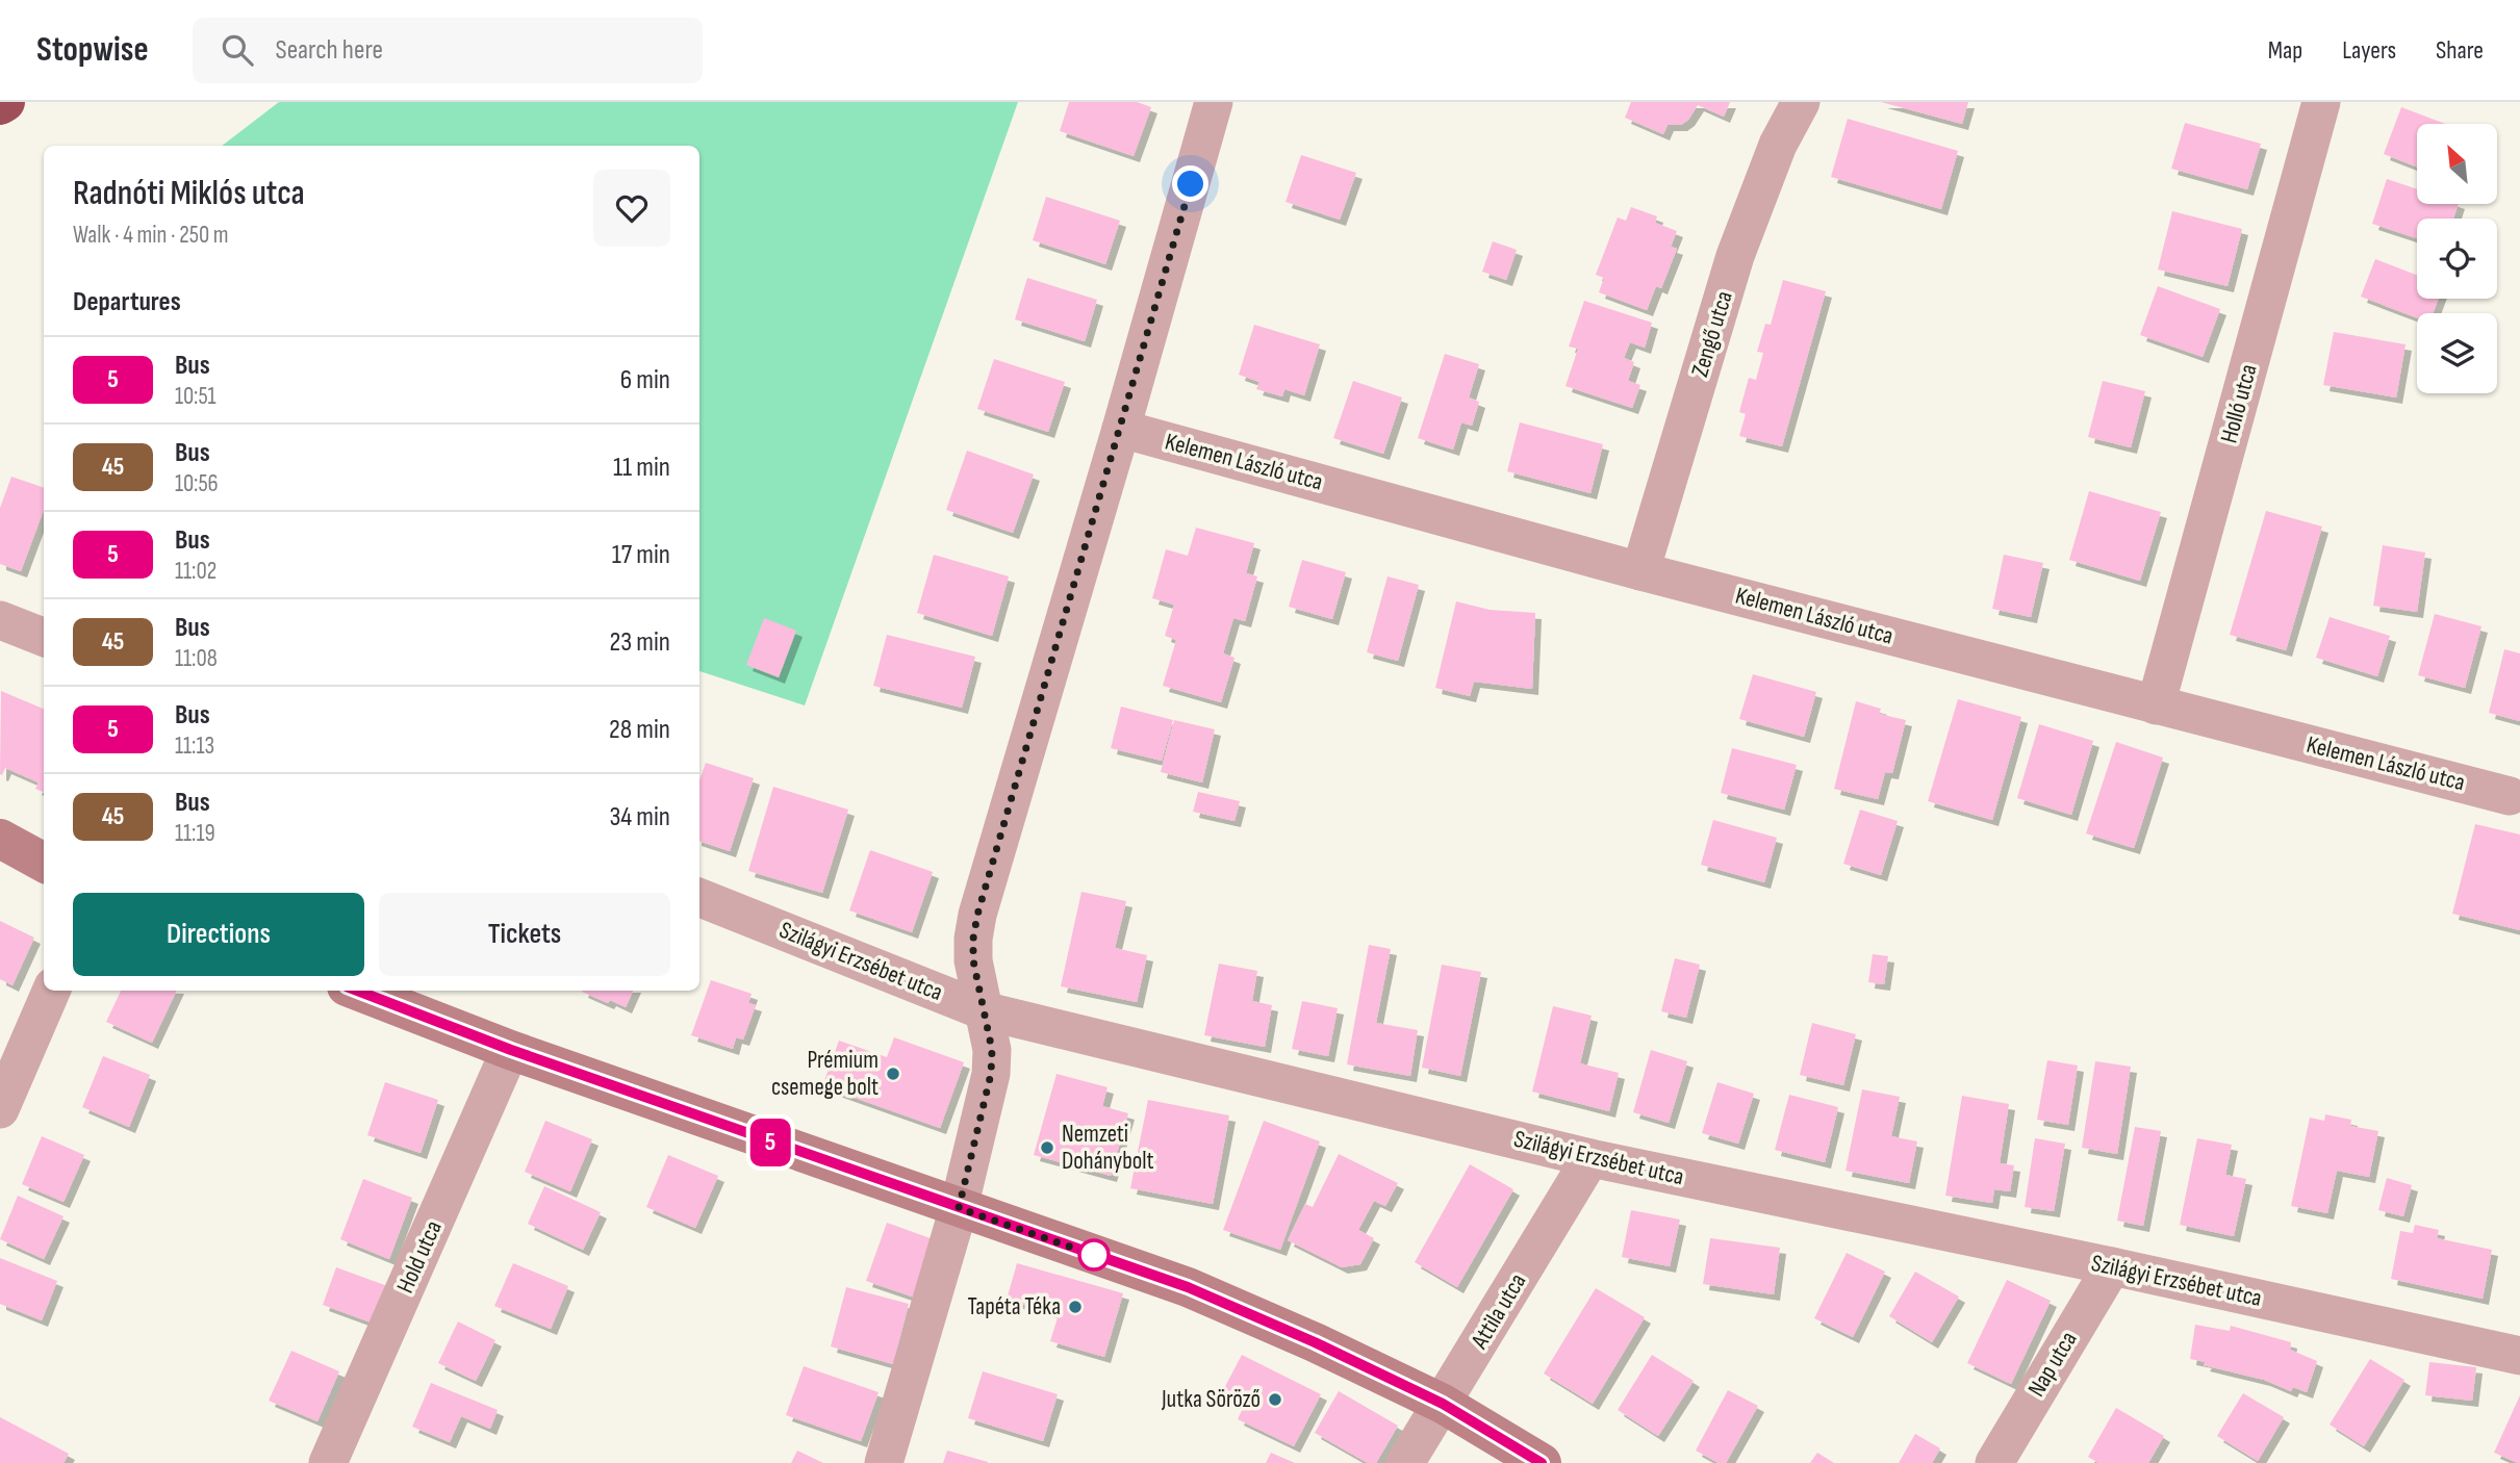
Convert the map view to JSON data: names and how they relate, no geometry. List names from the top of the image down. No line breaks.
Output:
{"streets":{"street":["Zengő utca","Holló utca","Kelemen László utca","Szilágyi Erzsébet utca","Hold utca","Attila utca","Nap utca"]},"crossings":[["Zengő utca","Kelemen László utca"],["Holló utca","Kelemen László utca"],["Szilágyi Erzsébet utca","Attila utca"],["Szilágyi Erzsébet utca","Nap utca"]],"places":["Prémium csemege bolt","Nemzeti Dohánybolt","Tapéta Téka","Jutka Söröző"],"lines":["bus line 5"],"north":"top left","page":{"header":"Stopwise","search":"Search here","nav":["Map","Layers","Share"],"on_map":"5","heading":[["Radnóti Miklós utca","Walk · 4 min · 250 m"],"Departures"],"list":[{"mark":"5","name":"Bus","note":"10:51","value":"6 min"},{"mark":"45","name":"Bus","note":"10:56","value":"11 min"},{"mark":"5","name":"Bus","note":"11:02","value":"17 min"},{"mark":"45","name":"Bus","note":"11:08","value":"23 min"},{"mark":"5","name":"Bus","note":"11:13","value":"28 min"},{"mark":"45","name":"Bus","note":"11:19","value":"34 min"}],"buttons":["Directions","Tickets"]}}
